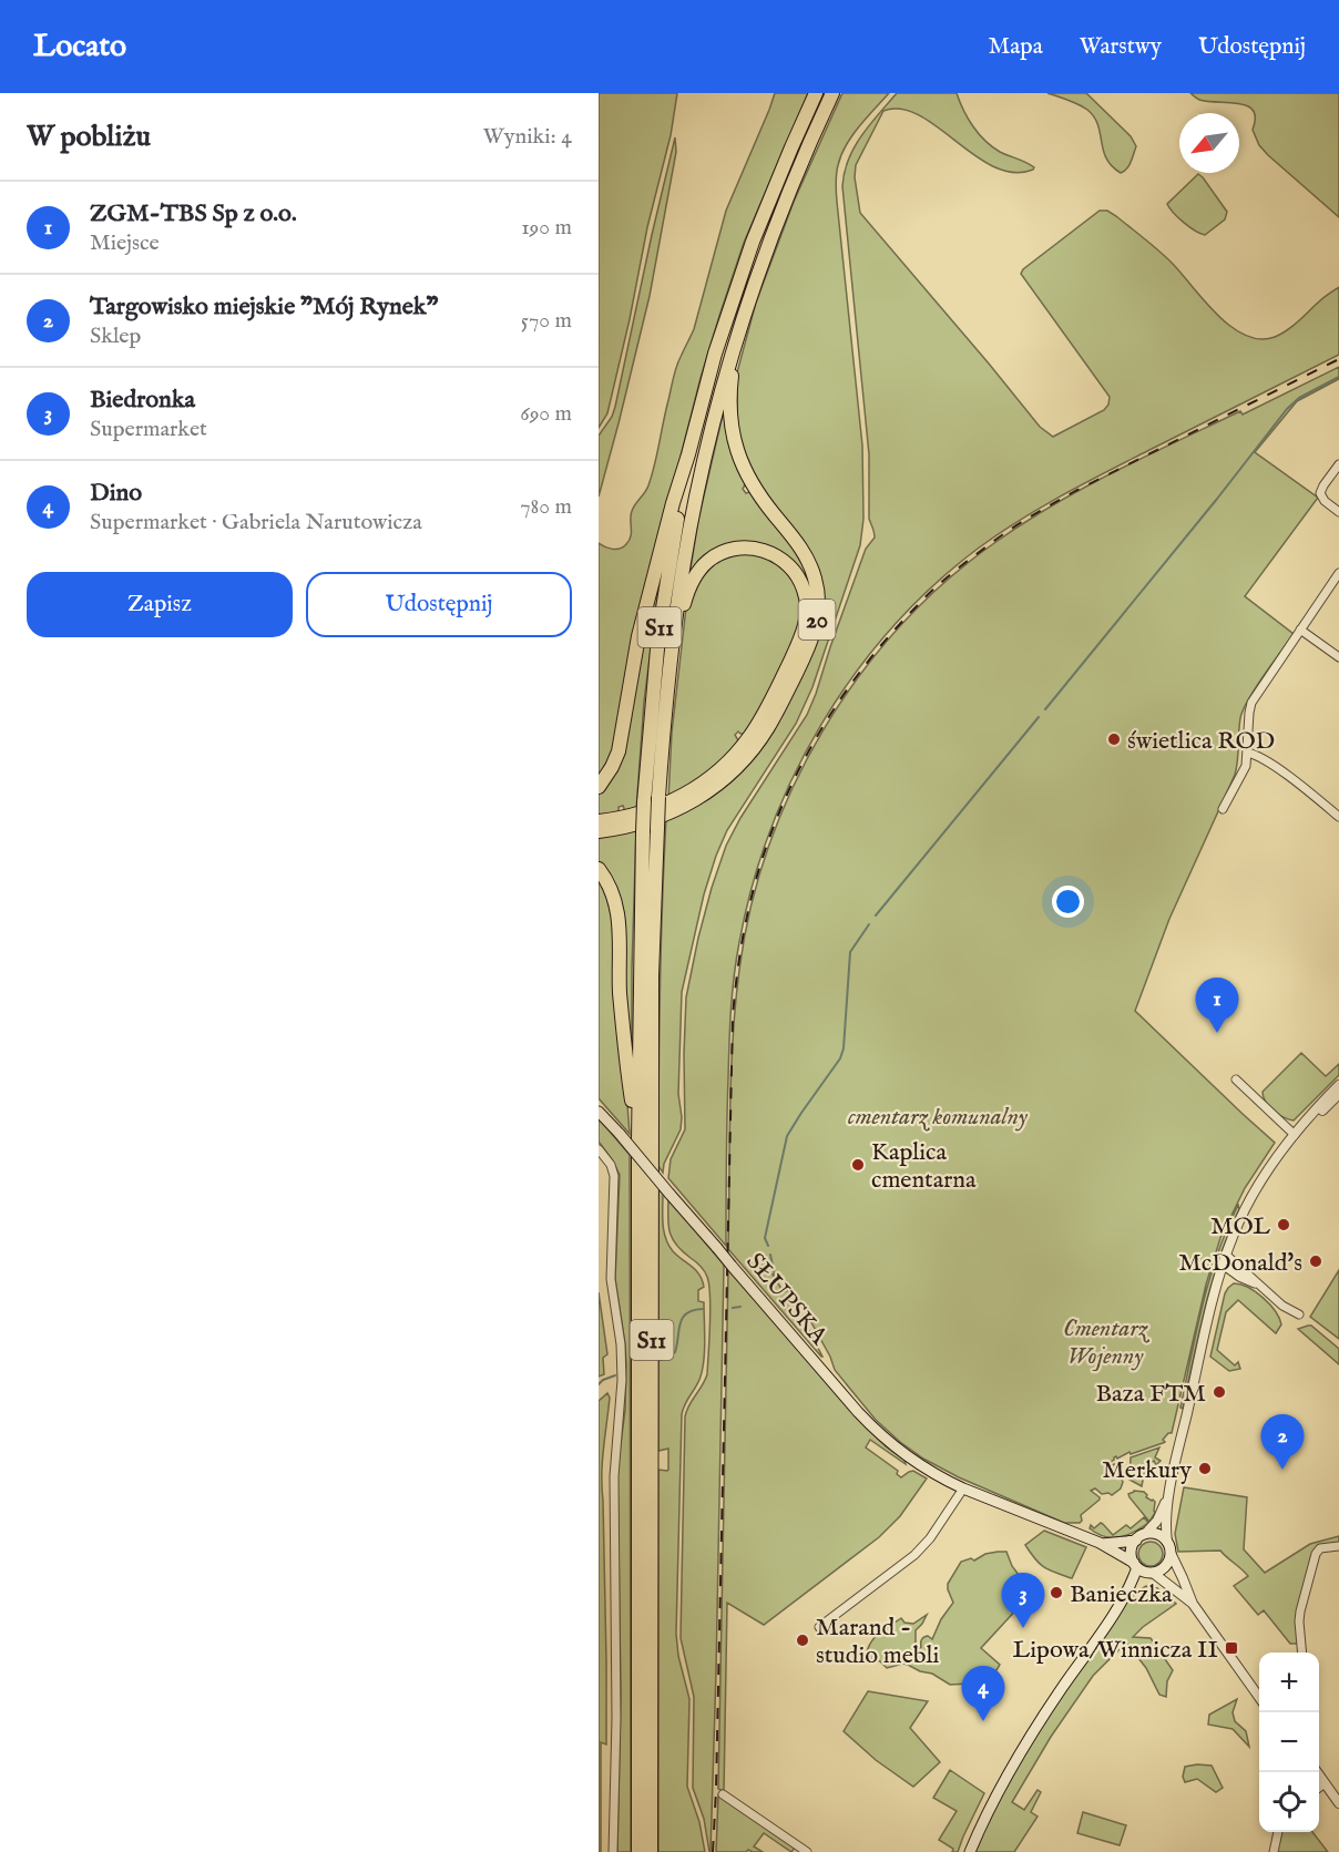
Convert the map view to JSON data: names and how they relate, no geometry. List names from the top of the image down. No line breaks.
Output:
{"streets":{"highway":["20","S11"],"main road":["SŁUPSKA"]},"crossings":[["20","S11"]],"parks":["cmentarz komunalny","Cmentarz Wojenny"],"places":{"other":["świetlica ROD","Kaplica cmentarna","MOL","McDonald's","Baza FTM","Merkury","Banieczka","Marand - studio mebli"],"transit":["Lipowa/Winnicza II"]},"north":"bottom left","page":{"header":"Locato","nav":["Mapa","Warstwy","Udostępnij"],"heading":["W pobliżu","Wyniki: 4"],"list":[{"mark":"1","name":"ZGM-TBS Sp z o.o.","note":"Miejsce","value":"190 m"},{"mark":"2","name":"Targowisko miejskie \"Mój Rynek\"","note":"Sklep","value":"570 m"},{"mark":"3","name":"Biedronka","note":"Supermarket","value":"690 m"},{"mark":"4","name":"Dino","note":"Supermarket · Gabriela Narutowicza","value":"780 m"}],"buttons":["Zapisz","Udostępnij"],"pins":["1","2","3","4"],"map_buttons":["+","−"]}}
